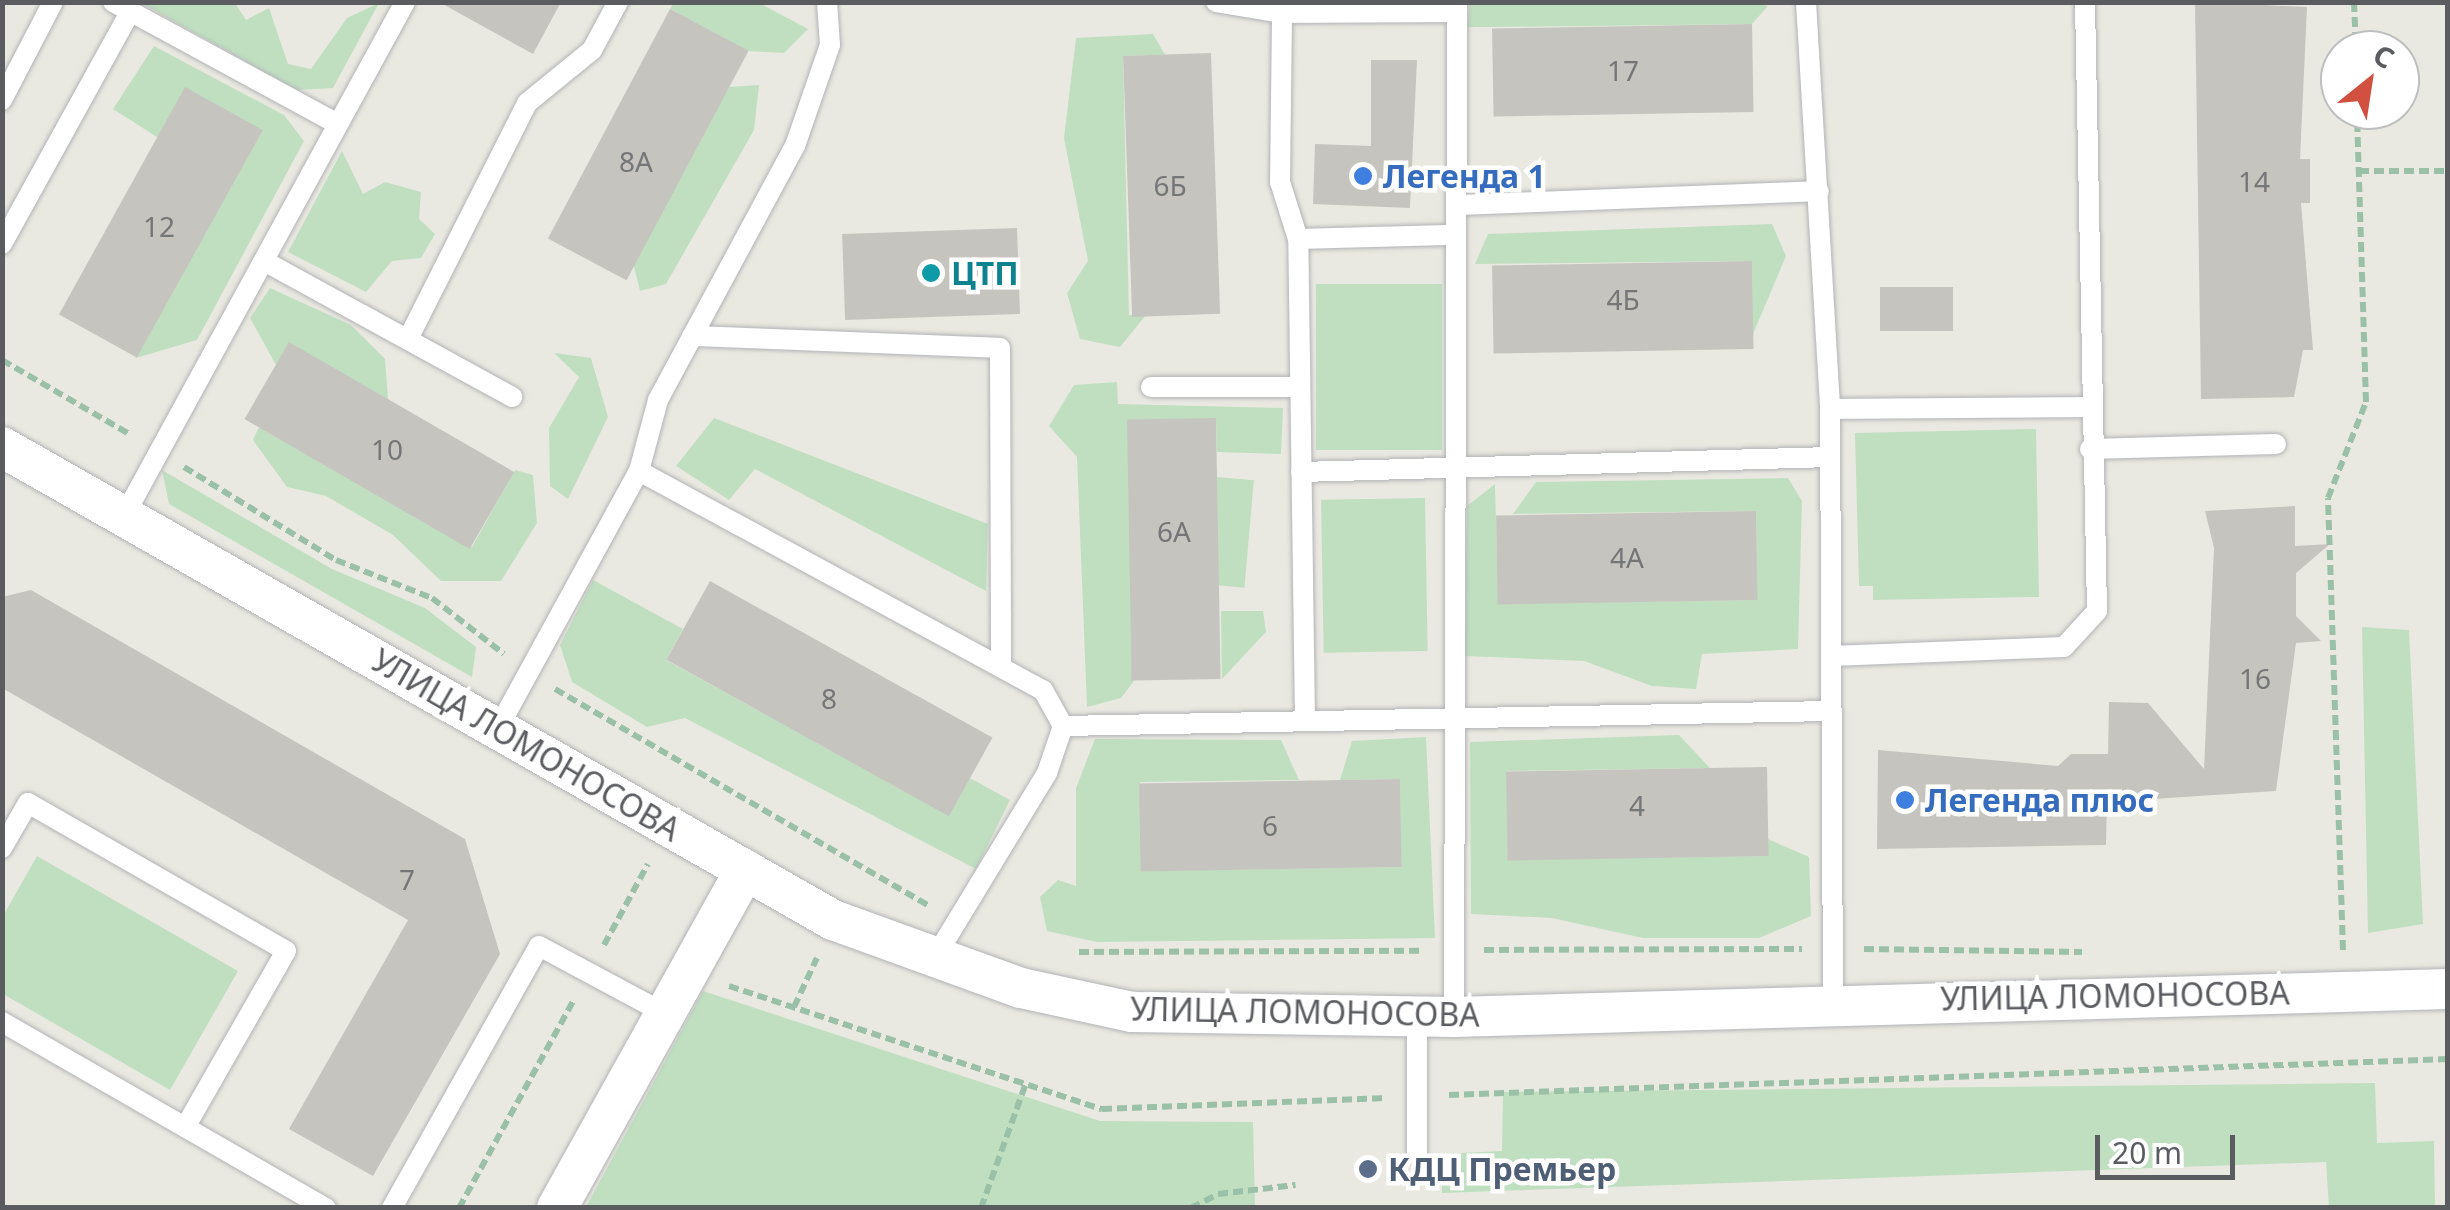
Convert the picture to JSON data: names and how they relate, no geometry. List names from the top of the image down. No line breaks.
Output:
{"streets":{"street":["УЛИЦА ЛОМОНОСОВА"]},"places":["Легенда 1","ЦТП","Легенда плюс","КДЦ Премьер"],"house_numbers":["17","8А","14","6Б","12","4Б","10","6А","4А","16","8","4","6","7"],"scale_bar":"20 m","north":"top right"}
